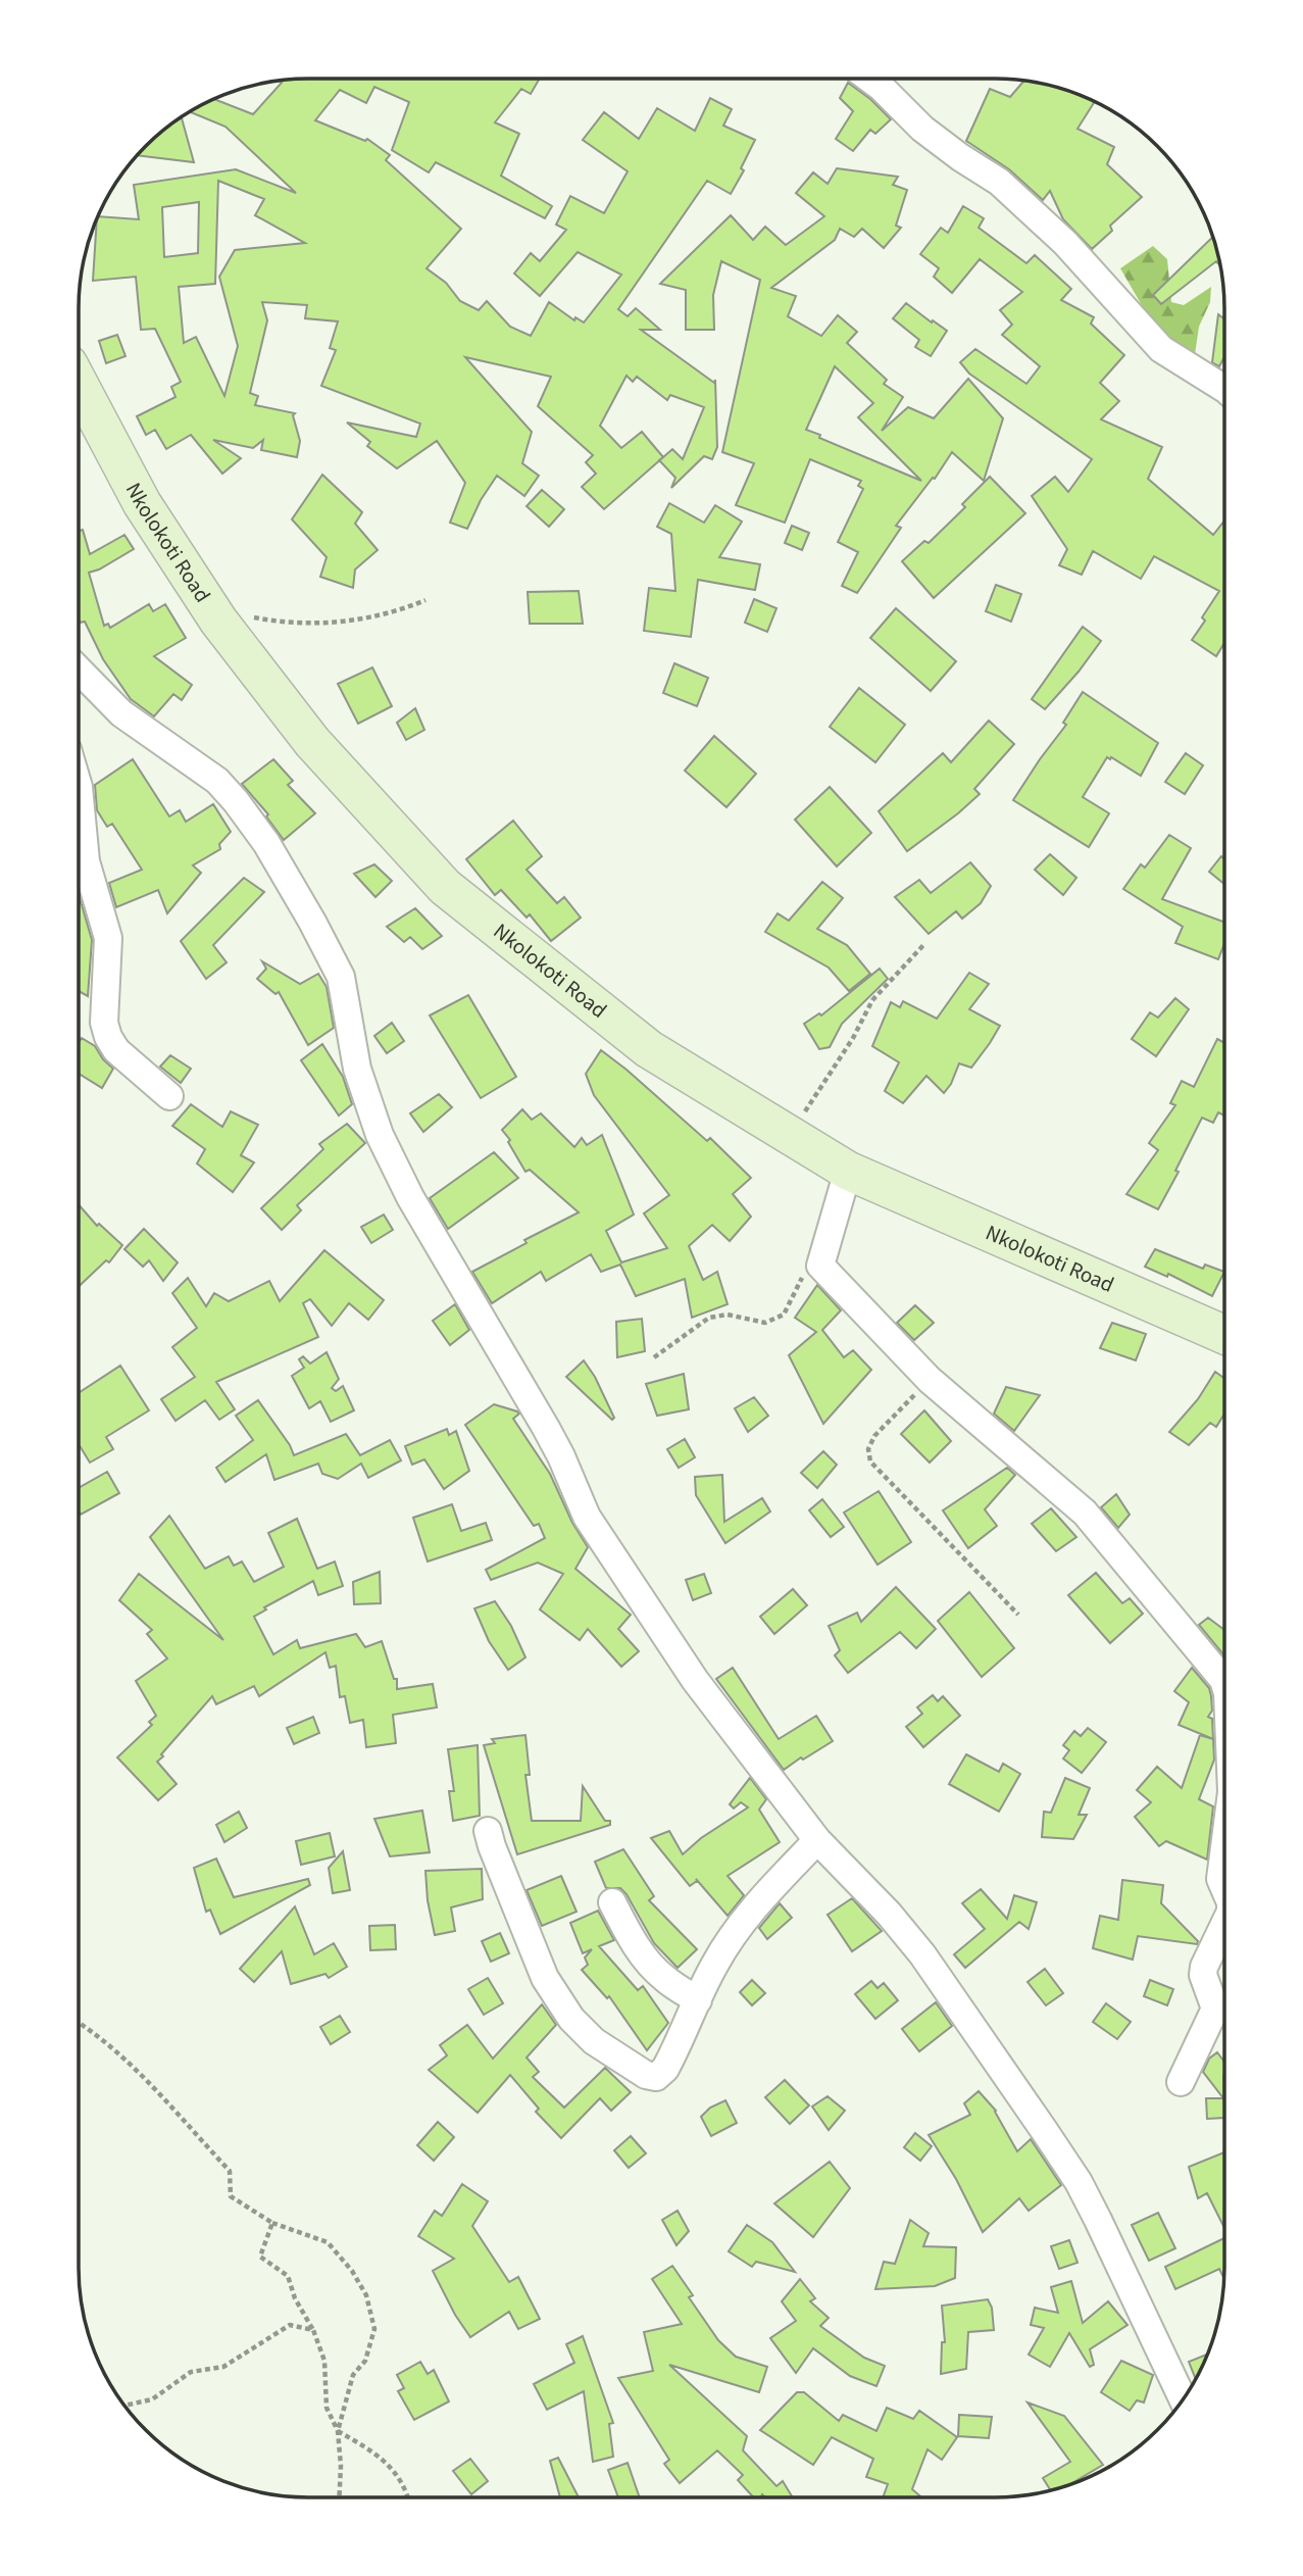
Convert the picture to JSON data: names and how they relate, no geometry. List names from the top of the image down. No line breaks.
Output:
{"streets":{"main road":["Nkolokoti Road"]}}
